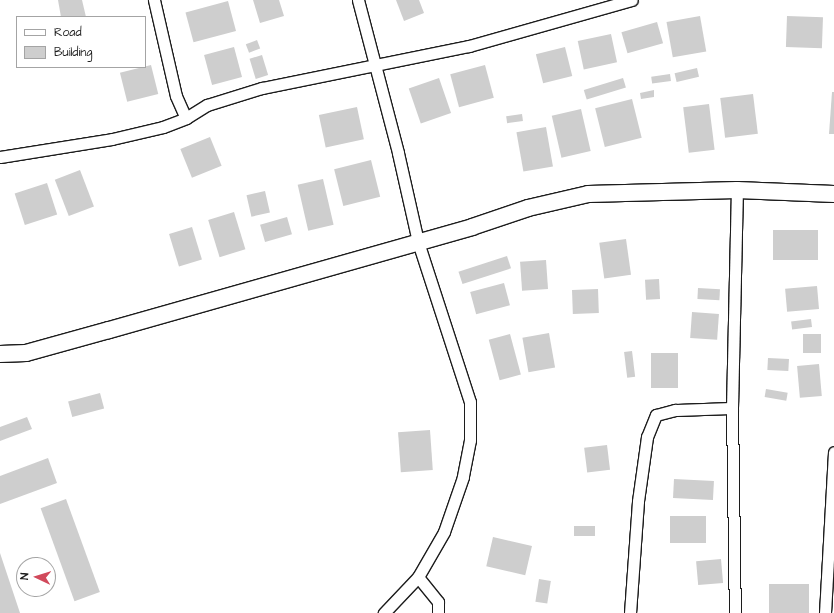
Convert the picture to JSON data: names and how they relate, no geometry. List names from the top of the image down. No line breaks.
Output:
{"legend":["Road","Building"],"north":"left"}
